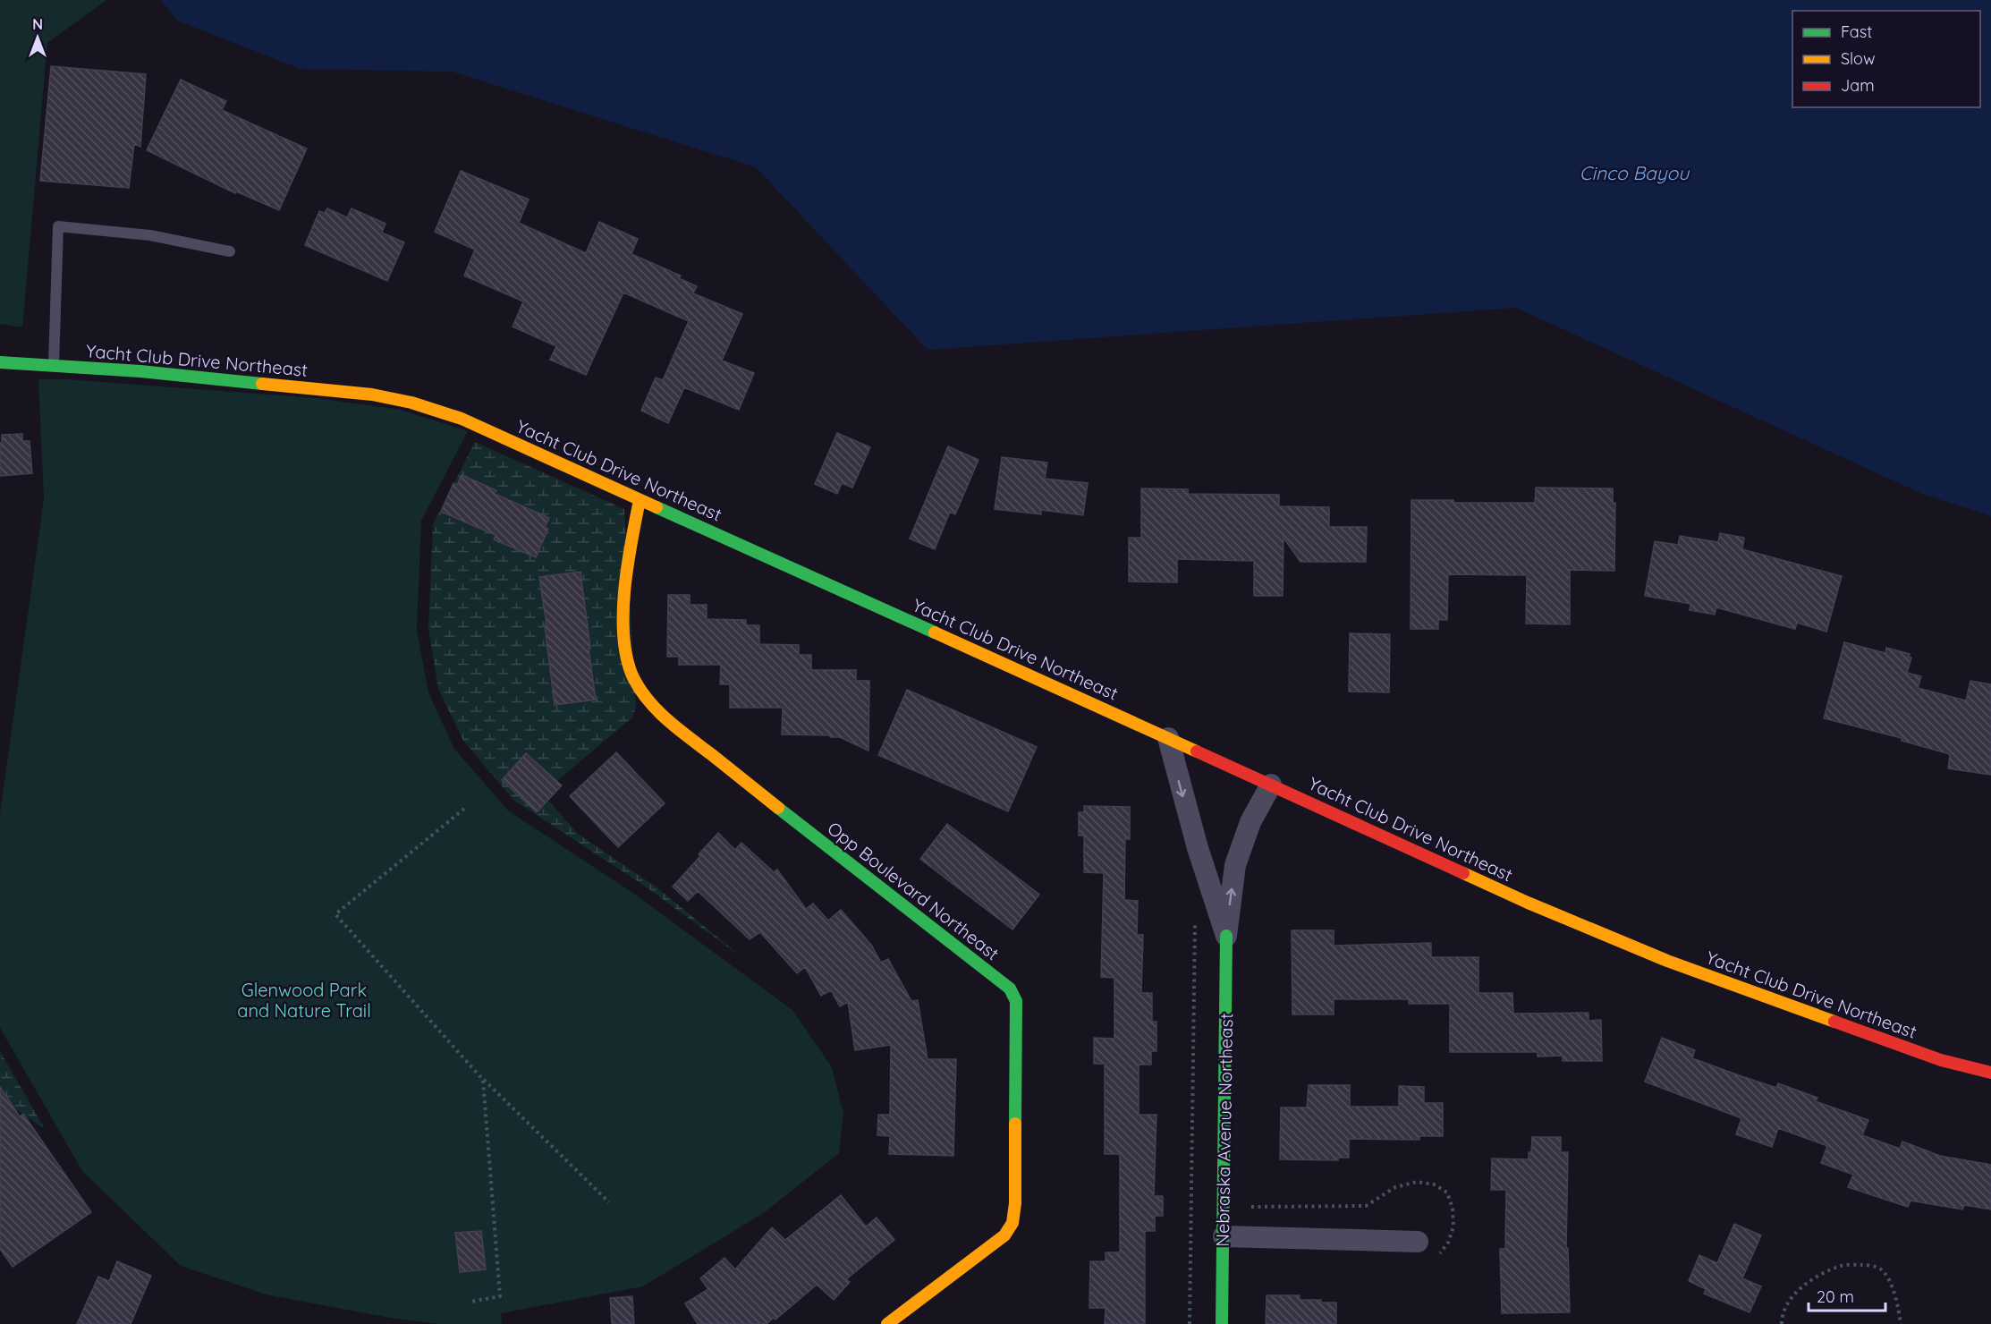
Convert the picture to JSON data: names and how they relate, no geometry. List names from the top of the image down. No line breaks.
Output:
{"streets":{"street":["Yacht Club Drive Northeast","Opp Boulevard Northeast","Nebraska Avenue Northeast"]},"crossings":[["Yacht Club Drive Northeast","Opp Boulevard Northeast"],["Yacht Club Drive Northeast","Nebraska Avenue Northeast"]],"water":["Cinco Bayou"],"parks":["Glenwood Park and Nature Trail"],"legend":["Fast","Slow","Jam"],"scale_bar":"20 m","north":"top"}
